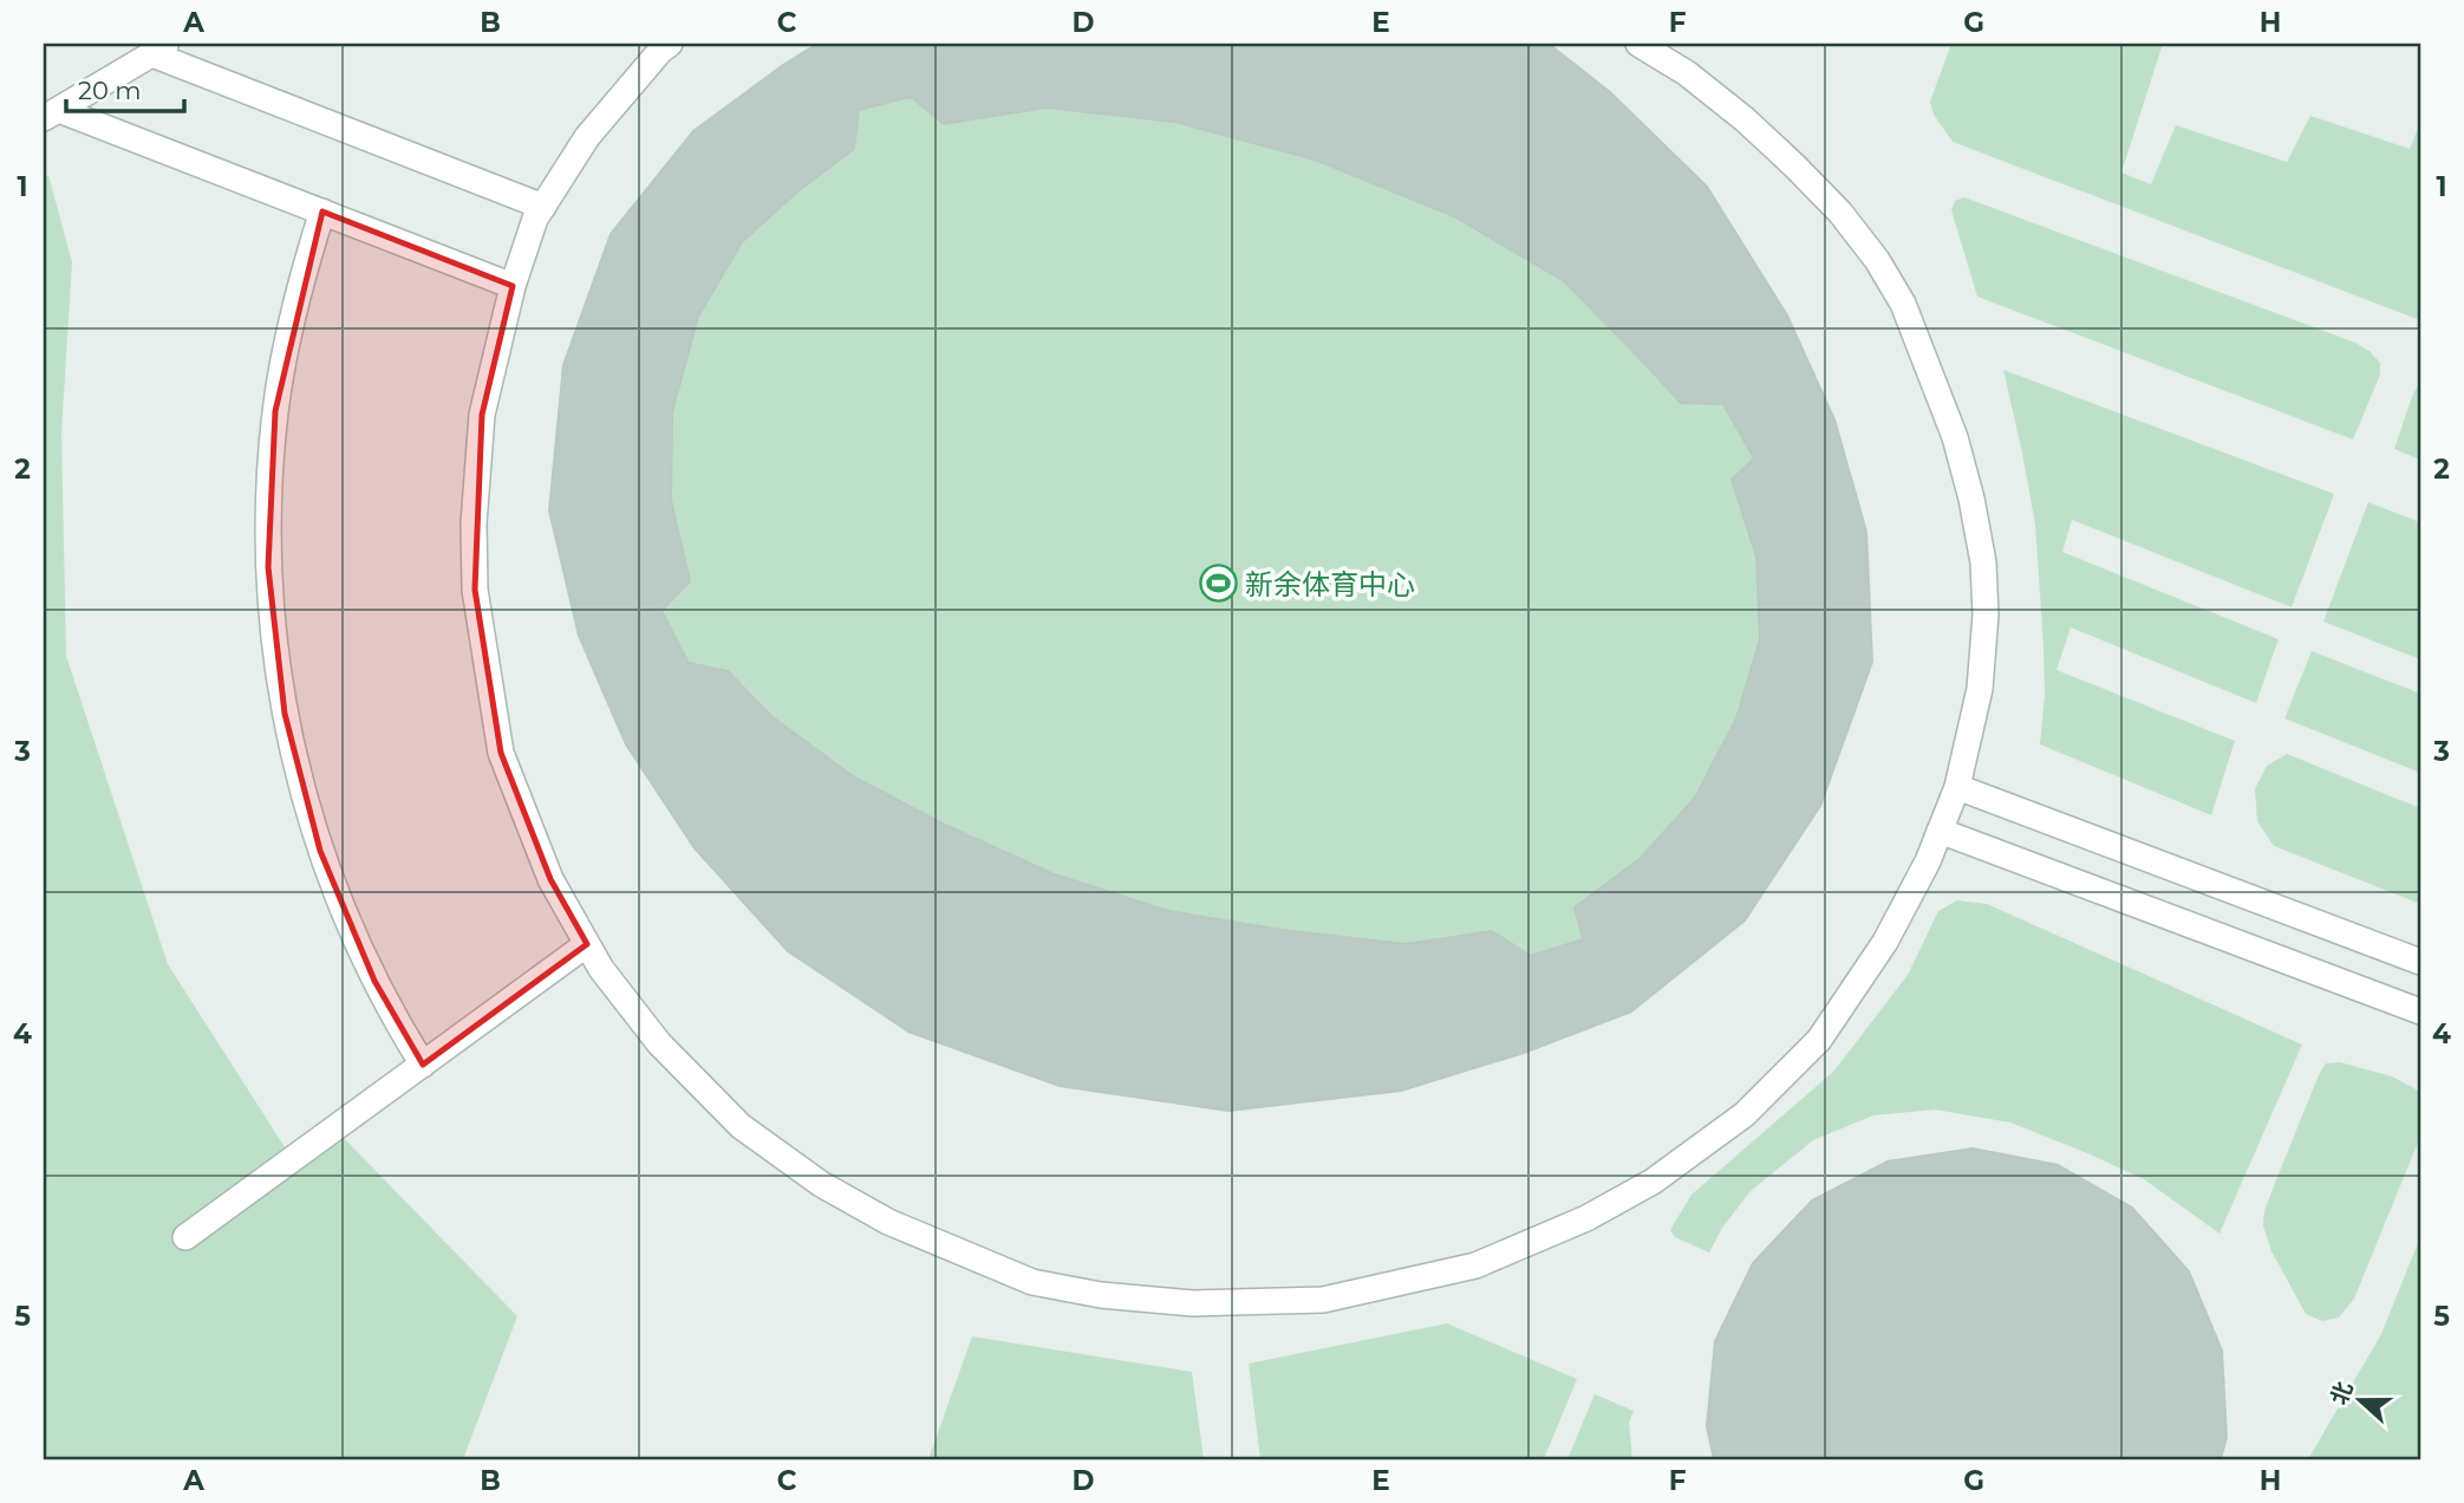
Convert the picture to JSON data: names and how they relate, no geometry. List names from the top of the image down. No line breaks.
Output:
{"places":{"sports":["新余体育中心"]},"scale_bar":"20 m","north":"left","grid":{"columns":["A","B","C","D","E","F","G","H"],"rows":["1","2","3","4","5"]}}
